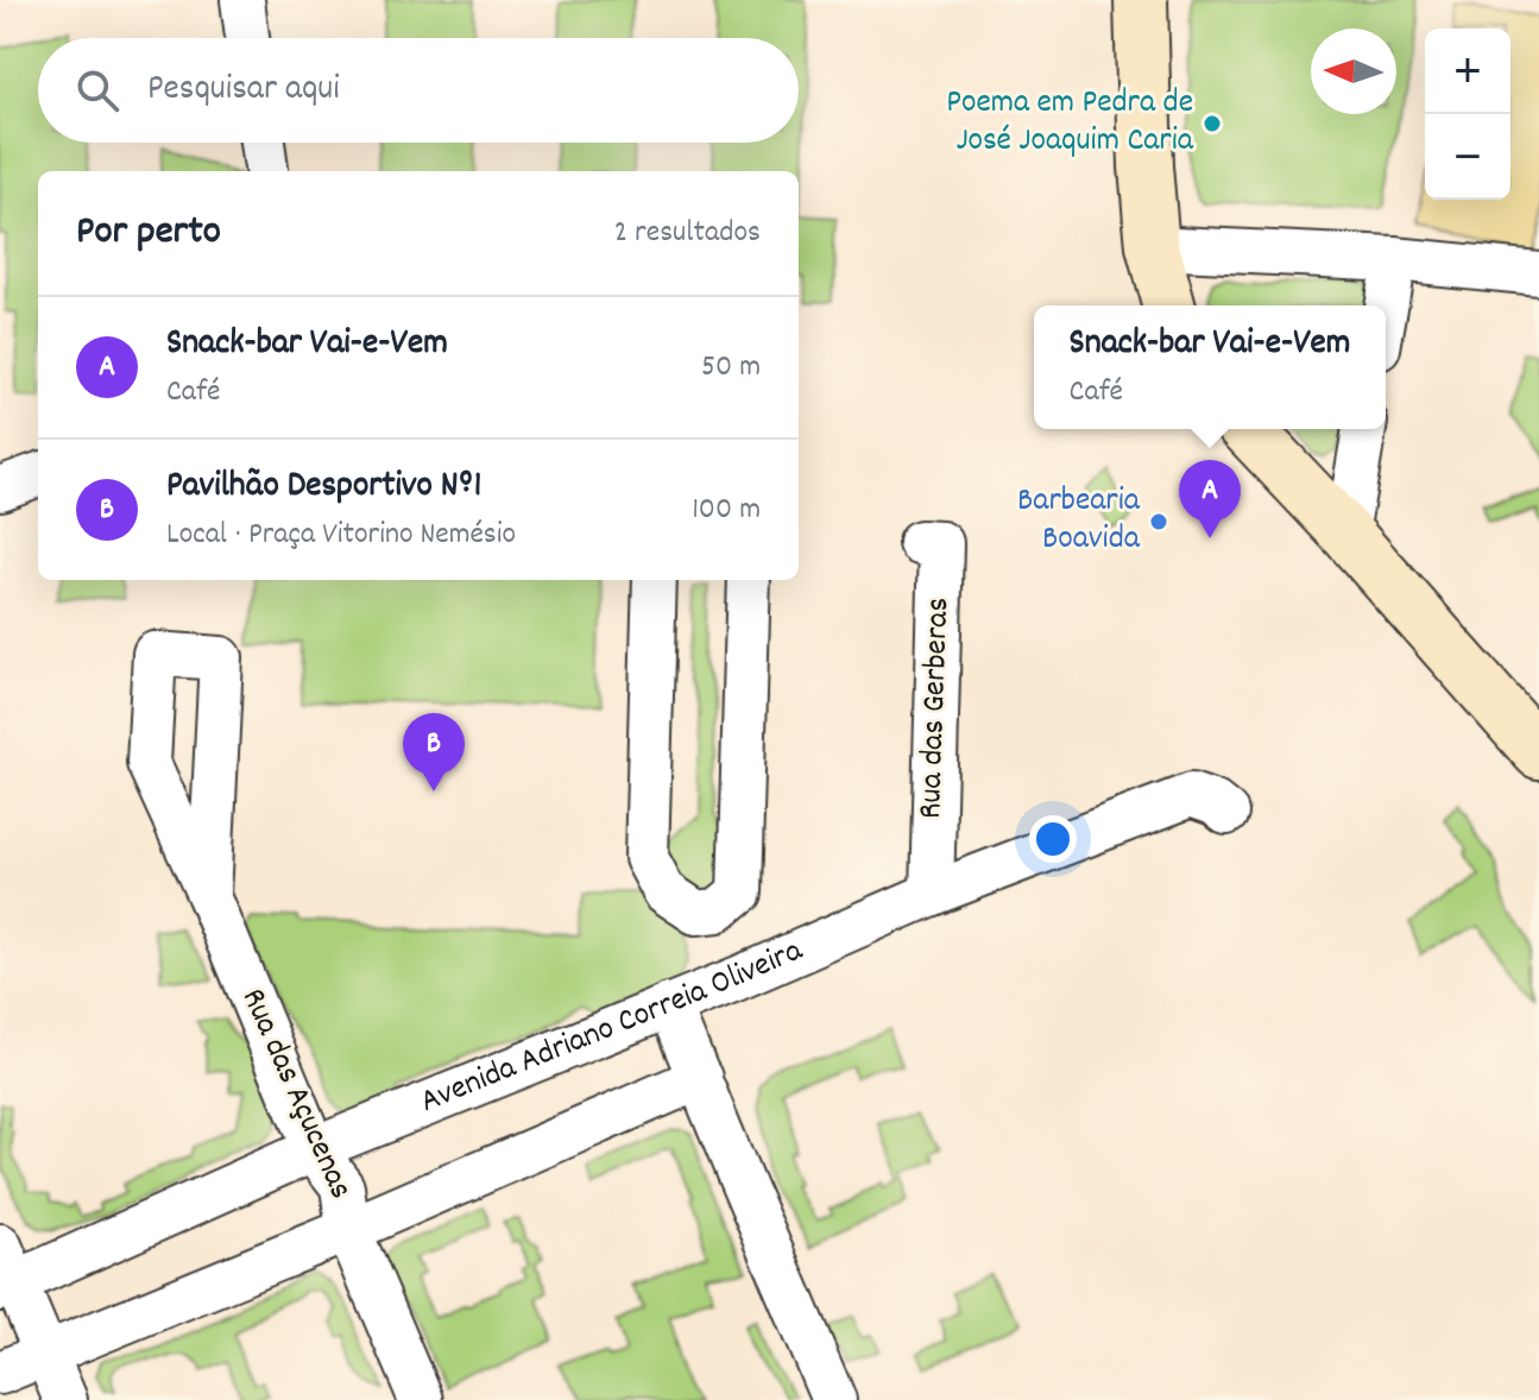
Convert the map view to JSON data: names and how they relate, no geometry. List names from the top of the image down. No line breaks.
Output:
{"streets":{"street":["Rua das Gerberas","Avenida Adriano Correia Oliveira","Rua das Açucenas"]},"crossings":[["Rua das Gerberas","Avenida Adriano Correia Oliveira"],["Avenida Adriano Correia Oliveira","Rua das Açucenas"]],"places":["Poema em Pedra de José Joaquim Caria","Barbearia Boavida"],"north":"left","page":{"map_buttons":["+","−"],"search":"Pesquisar aqui","heading":["Por perto","2 resultados"],"list":[{"mark":"A","name":"Snack-bar Vai-e-Vem","note":"Café","value":"50 m"},{"mark":"B","name":"Pavilhão Desportivo Nº1","note":"Local · Praça Vitorino Nemésio","value":"100 m"}],"popup":["Snack-bar Vai-e-Vem","Café"],"pins":["A","B"]}}
